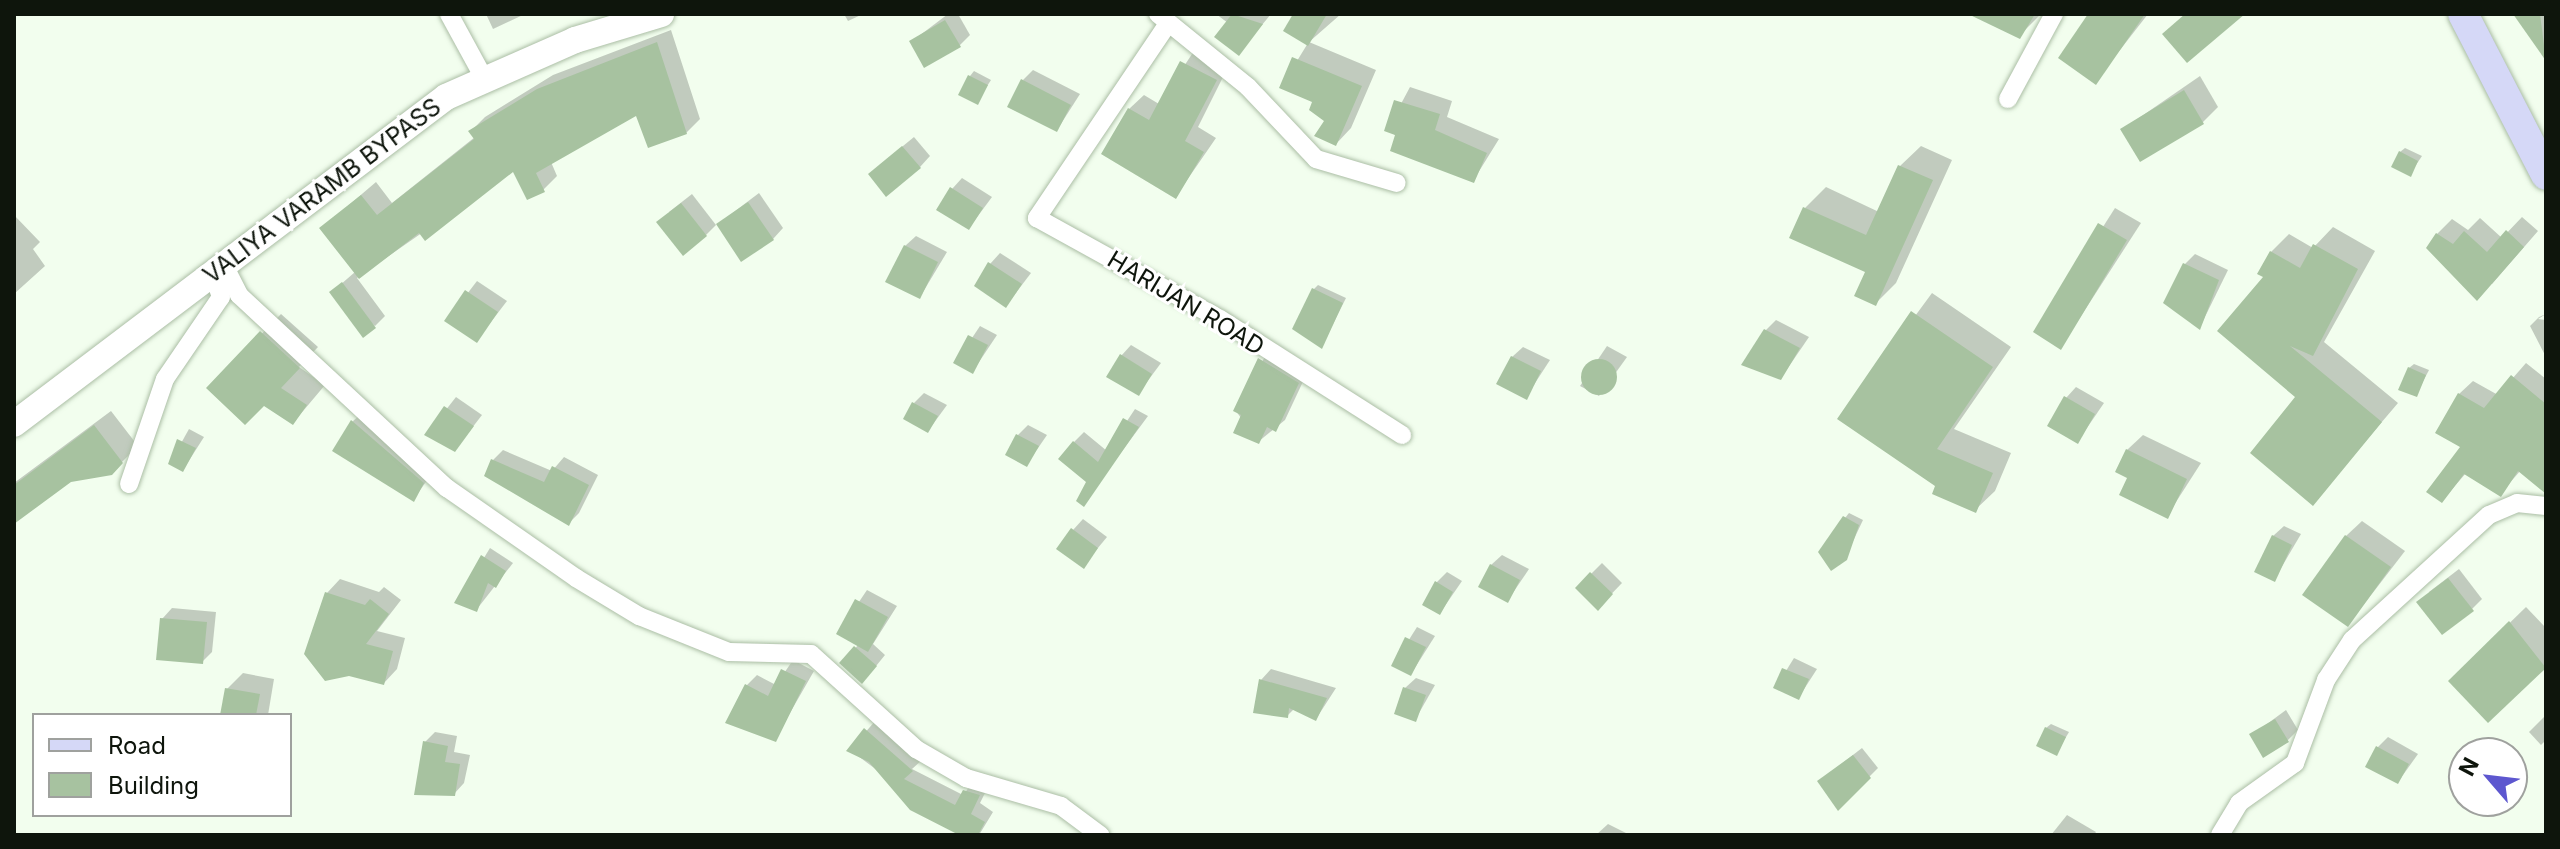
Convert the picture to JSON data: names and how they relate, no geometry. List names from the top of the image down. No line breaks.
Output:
{"streets":{"street":["VALIYA VARAMB BYPASS","HARIJAN ROAD"]},"legend":["Road","Building"],"north":"top left"}
